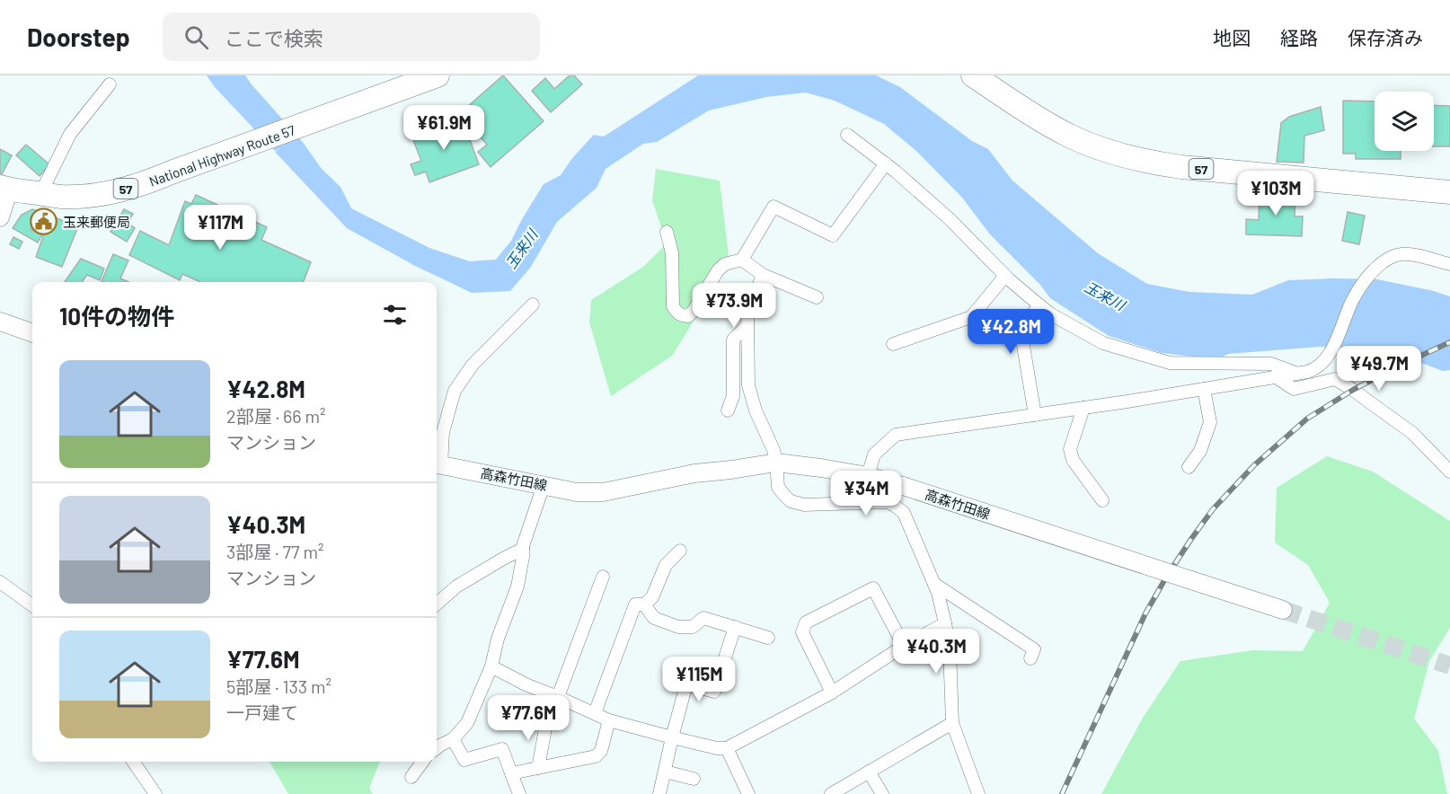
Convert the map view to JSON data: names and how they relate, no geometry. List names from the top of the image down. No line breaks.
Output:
{"streets":{"highway":["National Highway Route 57","57"],"main road":["高森竹田線"]},"water":["玉来川"],"places":{"public building":["玉来郵便局"]},"page":{"header":"Doorstep","search":"ここで検索","nav":["地図","経路","保存済み"],"price":["¥61.9M","¥103M","¥117M","¥73.9M","¥42.8M","¥49.7M","¥34M","¥40.3M","¥115M","¥77.6M"],"heading":"10件の物件","list":[{"name":"¥42.8M","note":"2部屋 · 66 m² · マンション"},{"name":"¥40.3M","note":"3部屋 · 77 m² · マンション"},{"name":"¥77.6M","note":"5部屋 · 133 m² · 一戸建て"}]}}
